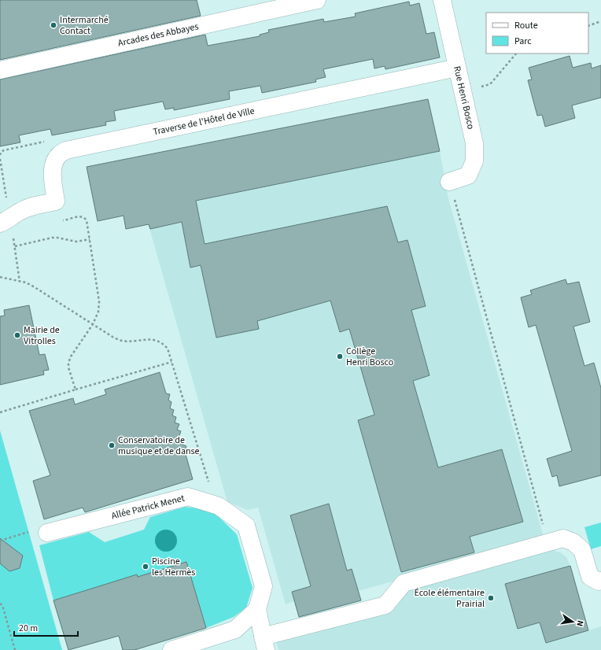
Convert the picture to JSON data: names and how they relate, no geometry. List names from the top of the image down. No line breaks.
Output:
{"streets":{"street":["Arcades des Abbayes","Rue Henri Bosco","Traverse de l'Hôtel de Ville","Allée Patrick Menet"]},"crossings":[["Rue Henri Bosco","Traverse de l'Hôtel de Ville"]],"places":["Intermarché Contact","Mairie de Vitrolles","Collège Henri Bosco","Conservatoire de musique et de danse","Piscine les Hermès","École élémentaire Prairial"],"legend":["Route","Parc"],"scale_bar":"20 m","north":"right"}
